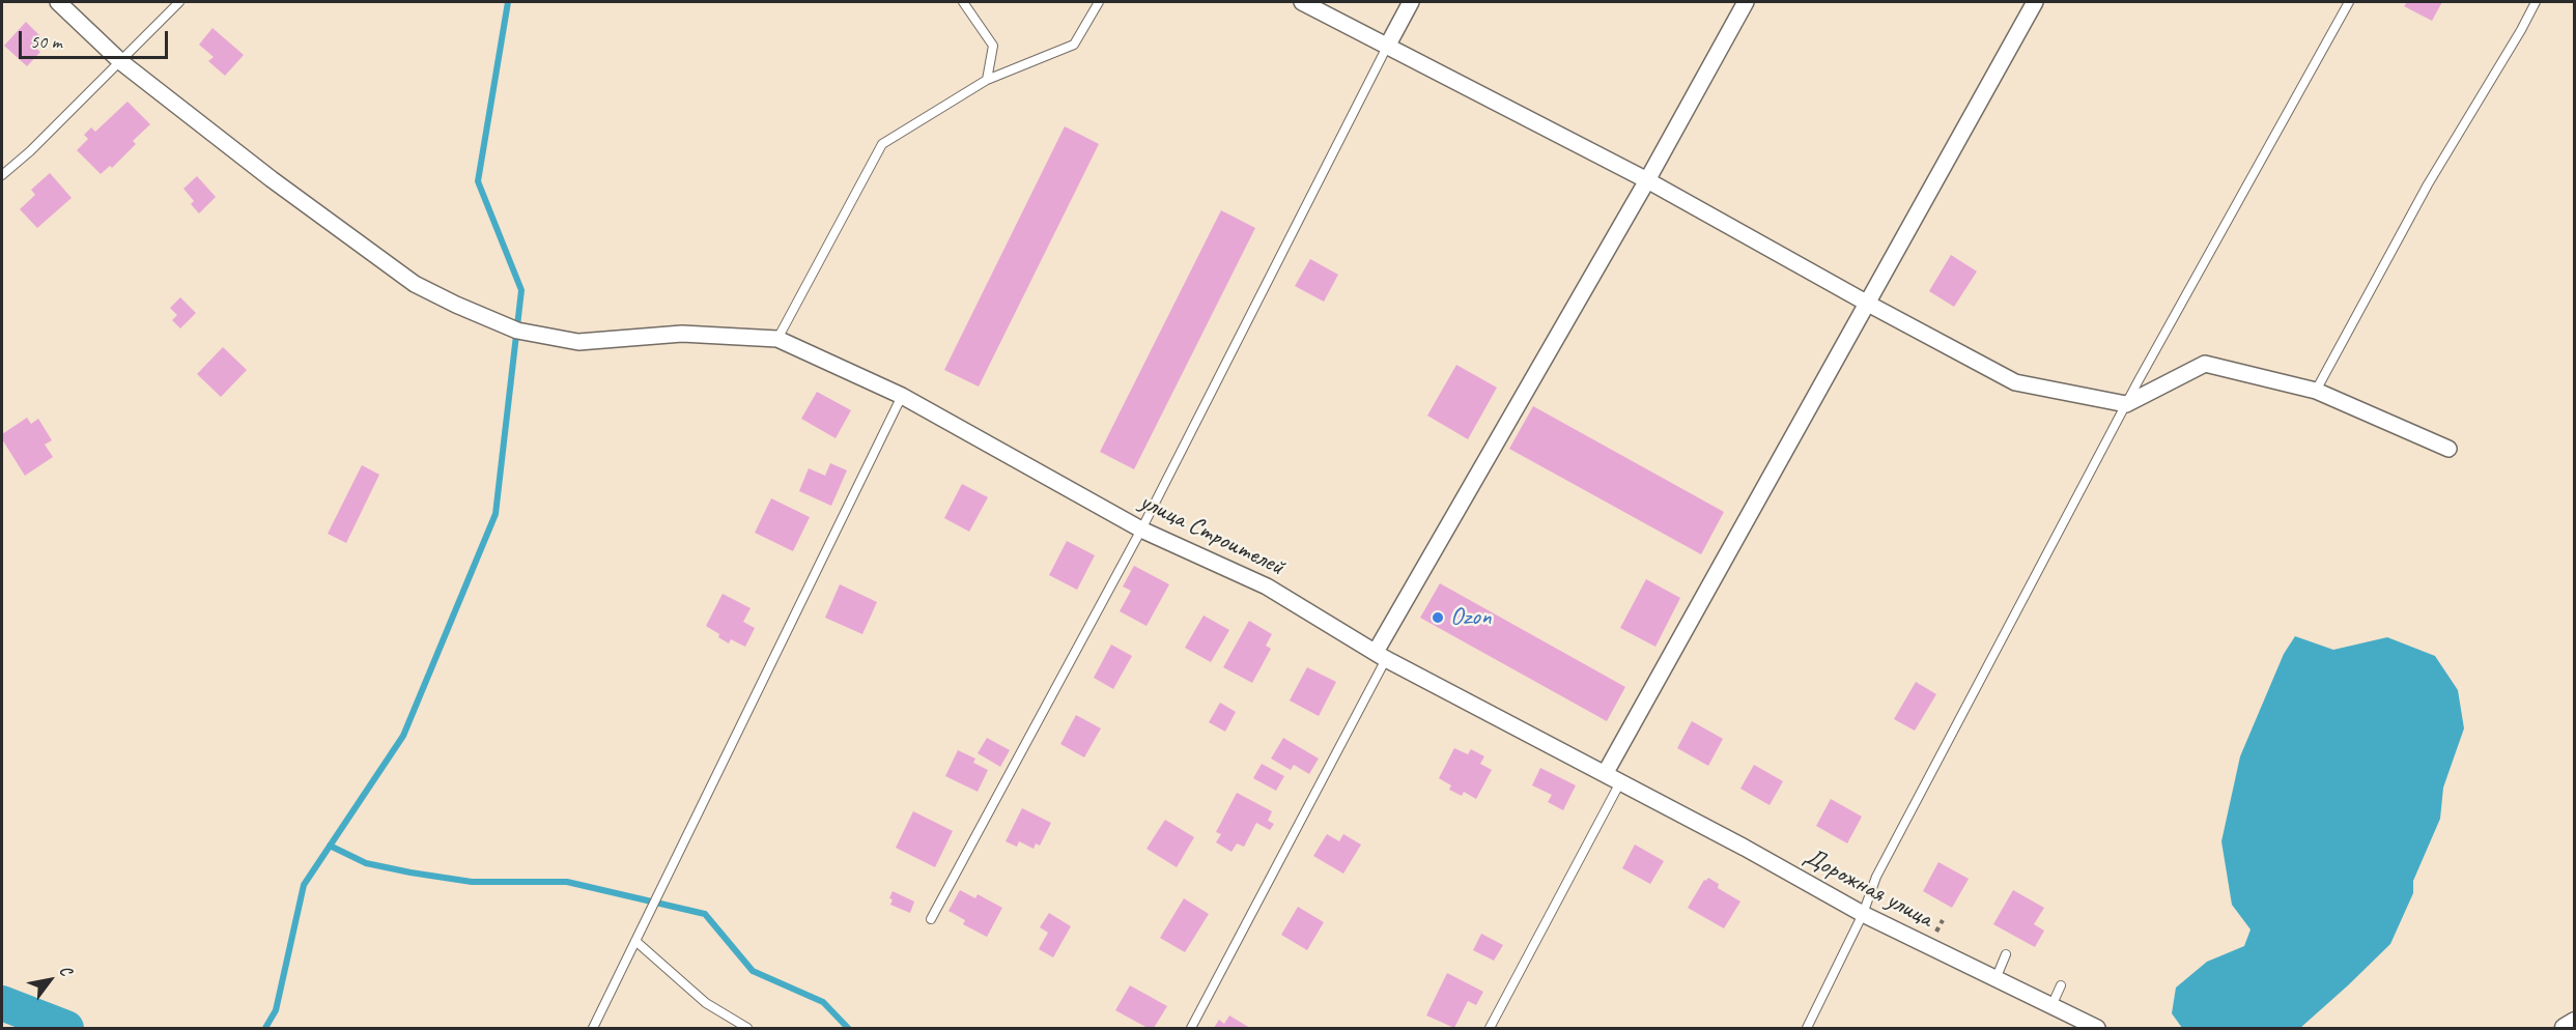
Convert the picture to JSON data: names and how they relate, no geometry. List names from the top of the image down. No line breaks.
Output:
{"streets":{"street":["улица Строителей","Дорожная улица"]},"crossings":[["улица Строителей","Дорожная улица"]],"places":["Ozon"],"scale_bar":"50 m","north":"top right"}
